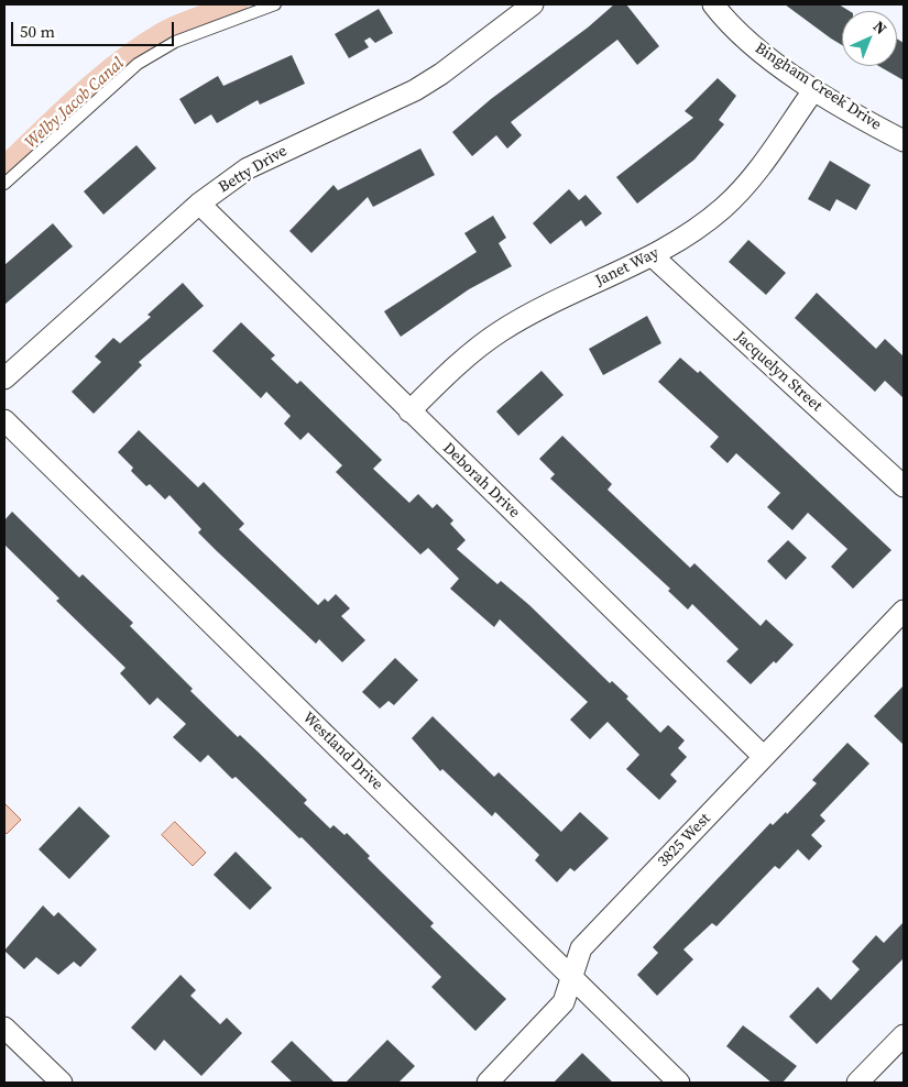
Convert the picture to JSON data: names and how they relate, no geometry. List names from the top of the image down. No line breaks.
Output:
{"streets":{"street":["Bingham Creek Drive","Betty Drive","Janet Way","Jacquelyn Street","Deborah Drive","Westland Drive","3825 West"]},"crossings":[["Bingham Creek Drive","Janet Way"],["Betty Drive","Deborah Drive"],["Janet Way","Jacquelyn Street"],["Janet Way","Deborah Drive"],["Deborah Drive","3825 West"],["Westland Drive","3825 West"]],"water":["Welby Jacob Canal"],"scale_bar":"50 m","north":"top right"}
